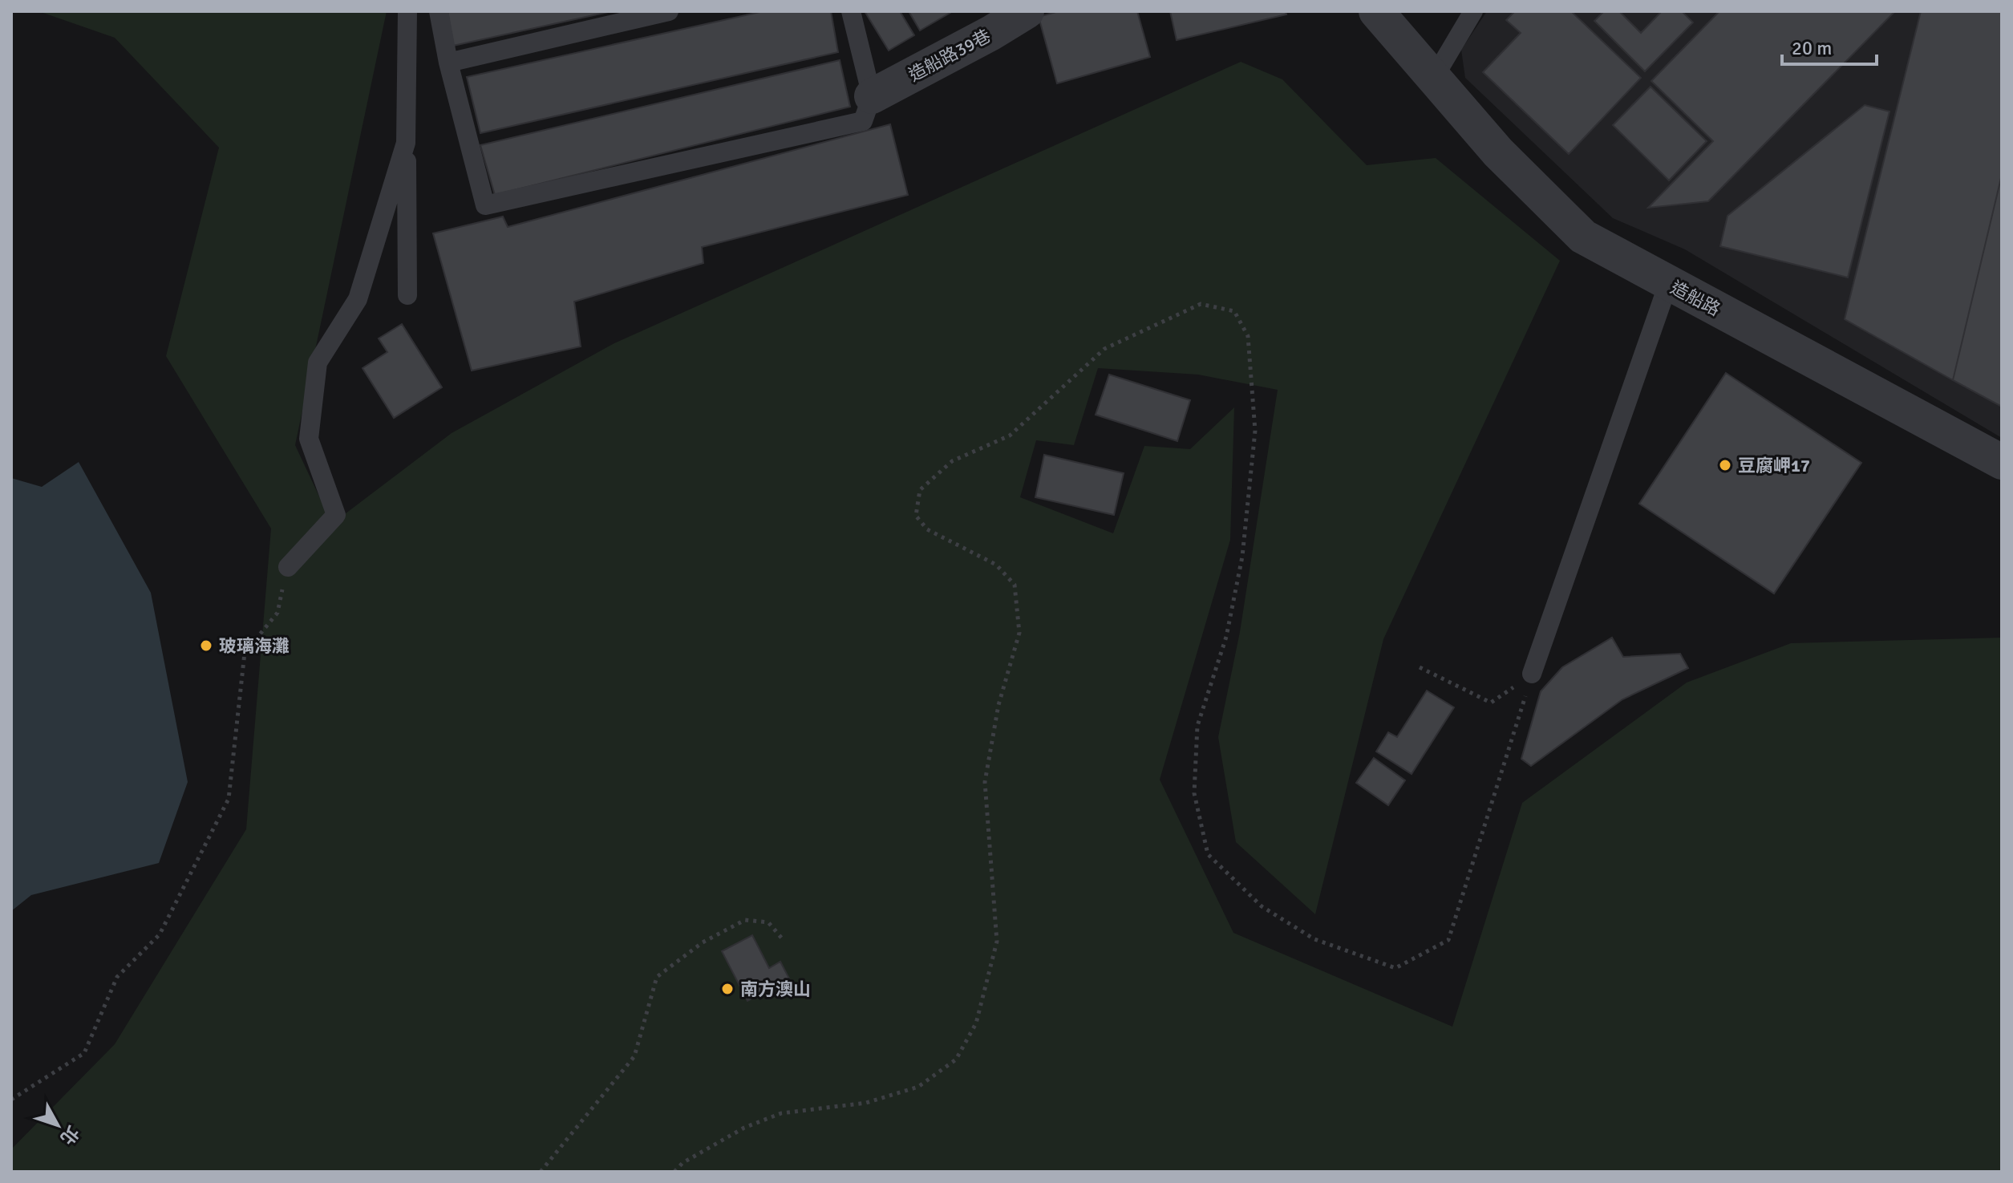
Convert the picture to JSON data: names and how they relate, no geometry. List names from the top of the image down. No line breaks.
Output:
{"streets":{"street":["造船路39巷","造船路"]},"places":["豆腐岬17","玻璃海灘","南方澳山"],"scale_bar":"20 m","north":"bottom right"}
